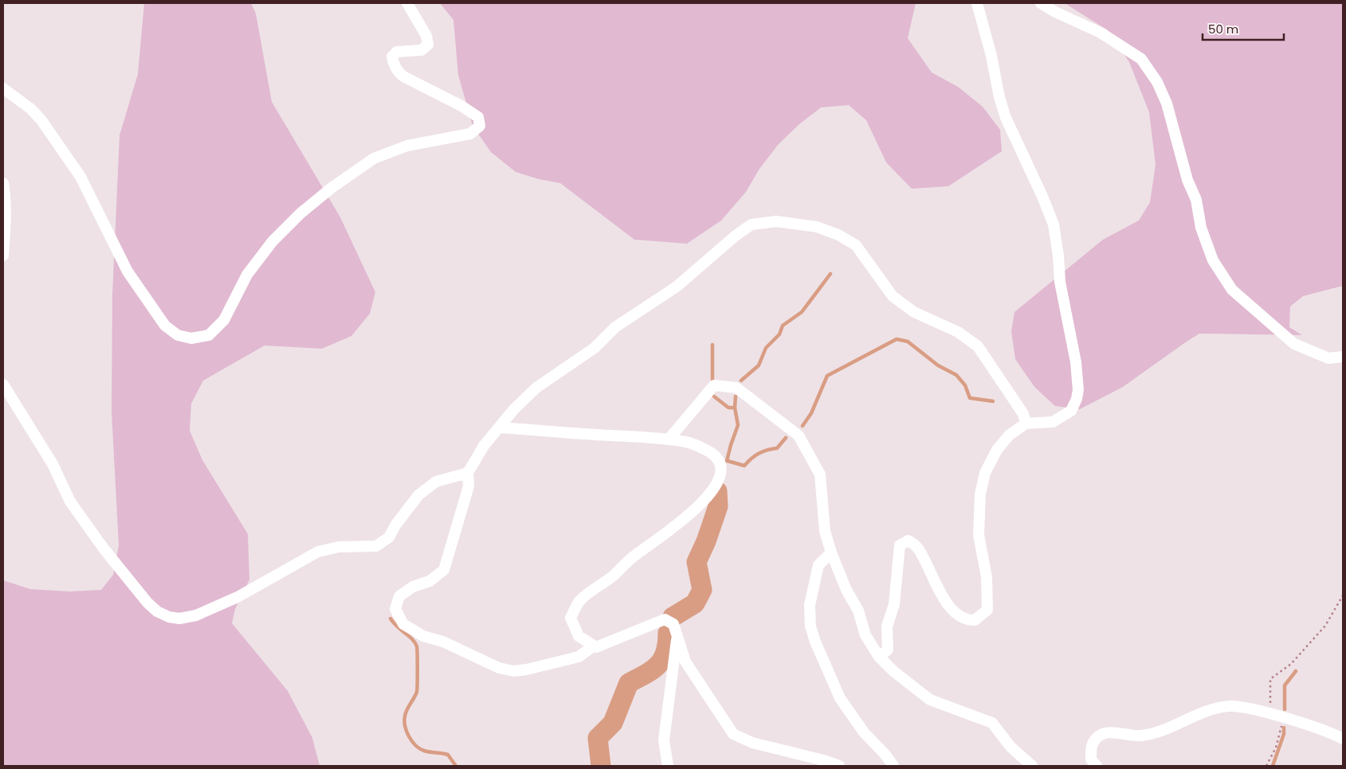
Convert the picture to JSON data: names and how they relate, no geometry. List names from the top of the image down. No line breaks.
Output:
{"scale_bar":"50 m"}
